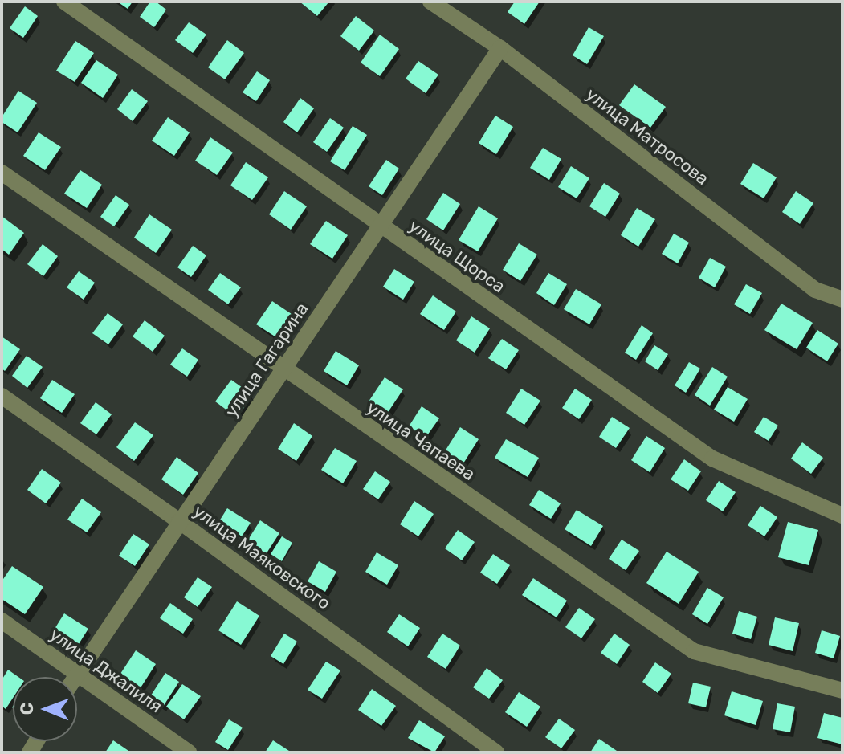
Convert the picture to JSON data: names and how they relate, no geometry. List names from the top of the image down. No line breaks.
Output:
{"streets":{"street":["улица Матросова","улица Щорса","улица Гагарина","улица Чапаева","улица Маяковского","улица Джалиля"]},"crossings":[["улица Матросова","улица Гагарина"],["улица Щорса","улица Гагарина"],["улица Гагарина","улица Чапаева"],["улица Гагарина","улица Маяковского"],["улица Гагарина","улица Джалиля"]],"north":"left"}
